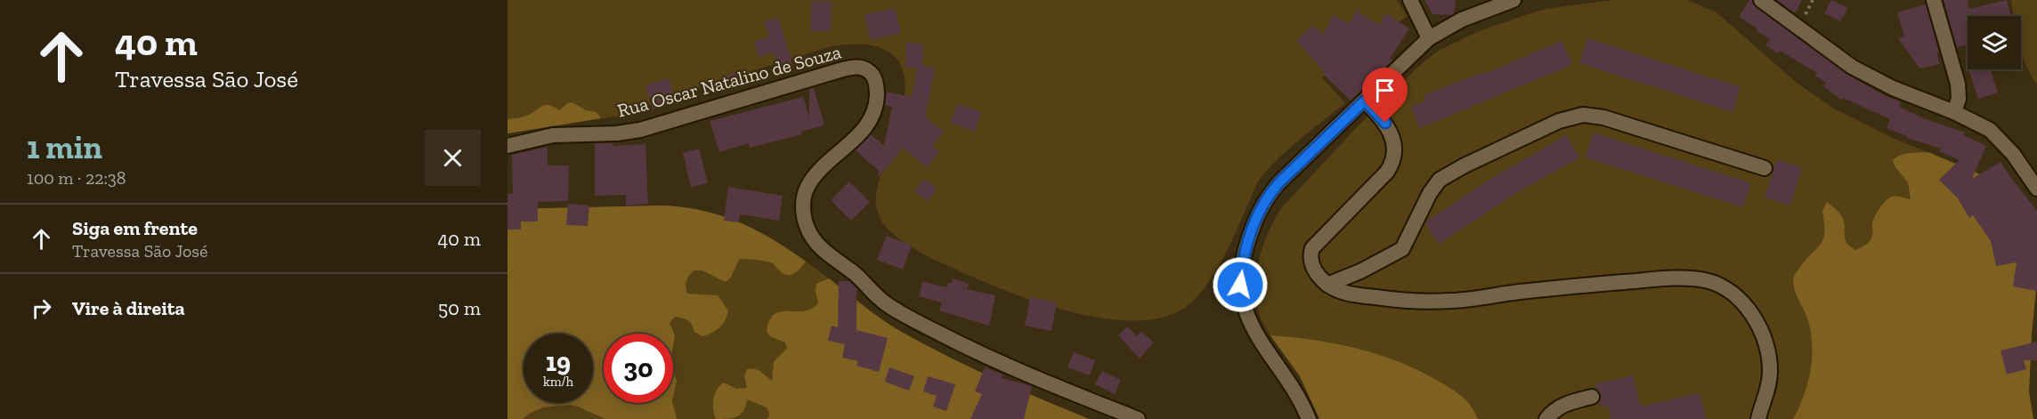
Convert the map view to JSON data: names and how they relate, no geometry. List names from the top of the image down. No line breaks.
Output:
{"streets":{"street":["Rua Oscar Natalino de Souza"]},"page":{"turn":["40 m","Travessa São José"],"heading":["1 min","100 m · 22:38"],"list":[{"name":"Siga em frente","note":"Travessa São José","value":"40 m"},{"name":"Vire à direita","value":"50 m"}],"speed":"19 km/h","limit":"30"}}
